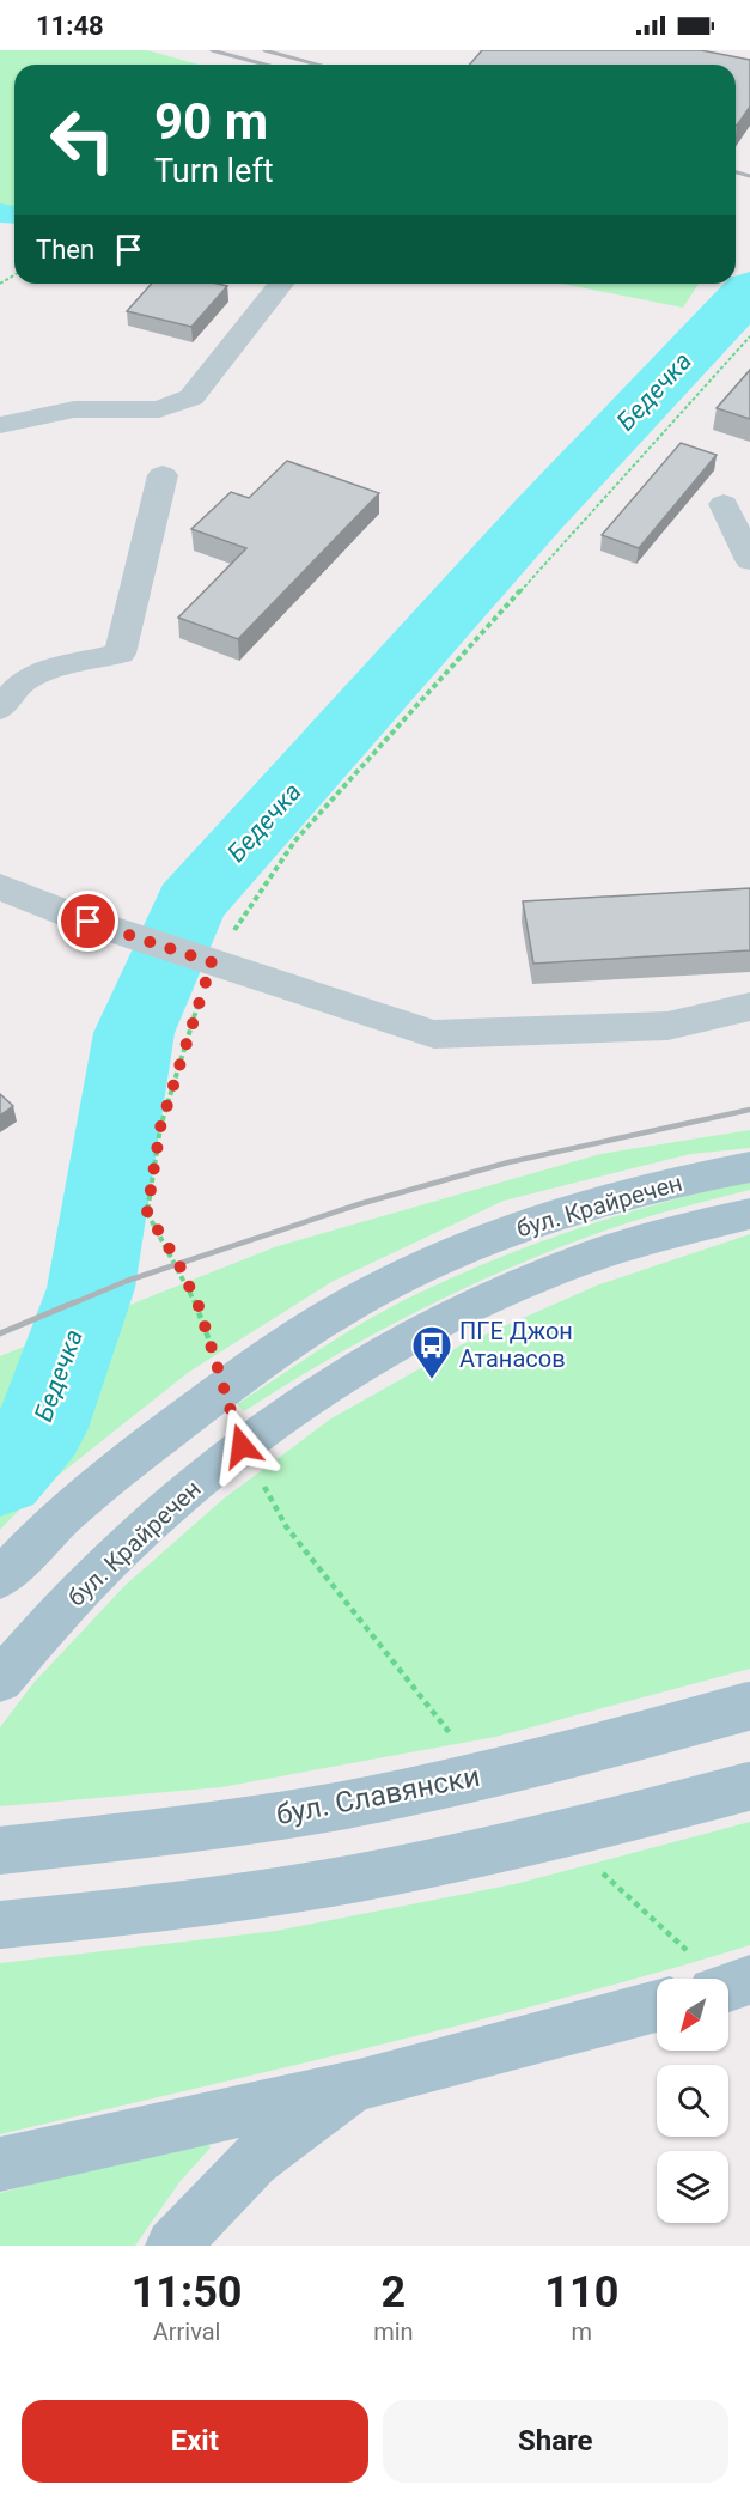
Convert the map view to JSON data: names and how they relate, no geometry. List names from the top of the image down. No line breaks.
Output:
{"streets":{"main road":["бул. Крайречен","бул. Славянски"]},"water":["Бедечка"],"places":{"bus stop":["ПГЕ Джон Атанасов"]},"north":"bottom left","page":{"status":"11:48","turn":["90 m","Turn left"],"then":"Then","eta":["11:50","Arrival","2","min","110","m"],"buttons":["Exit","Share"]}}
